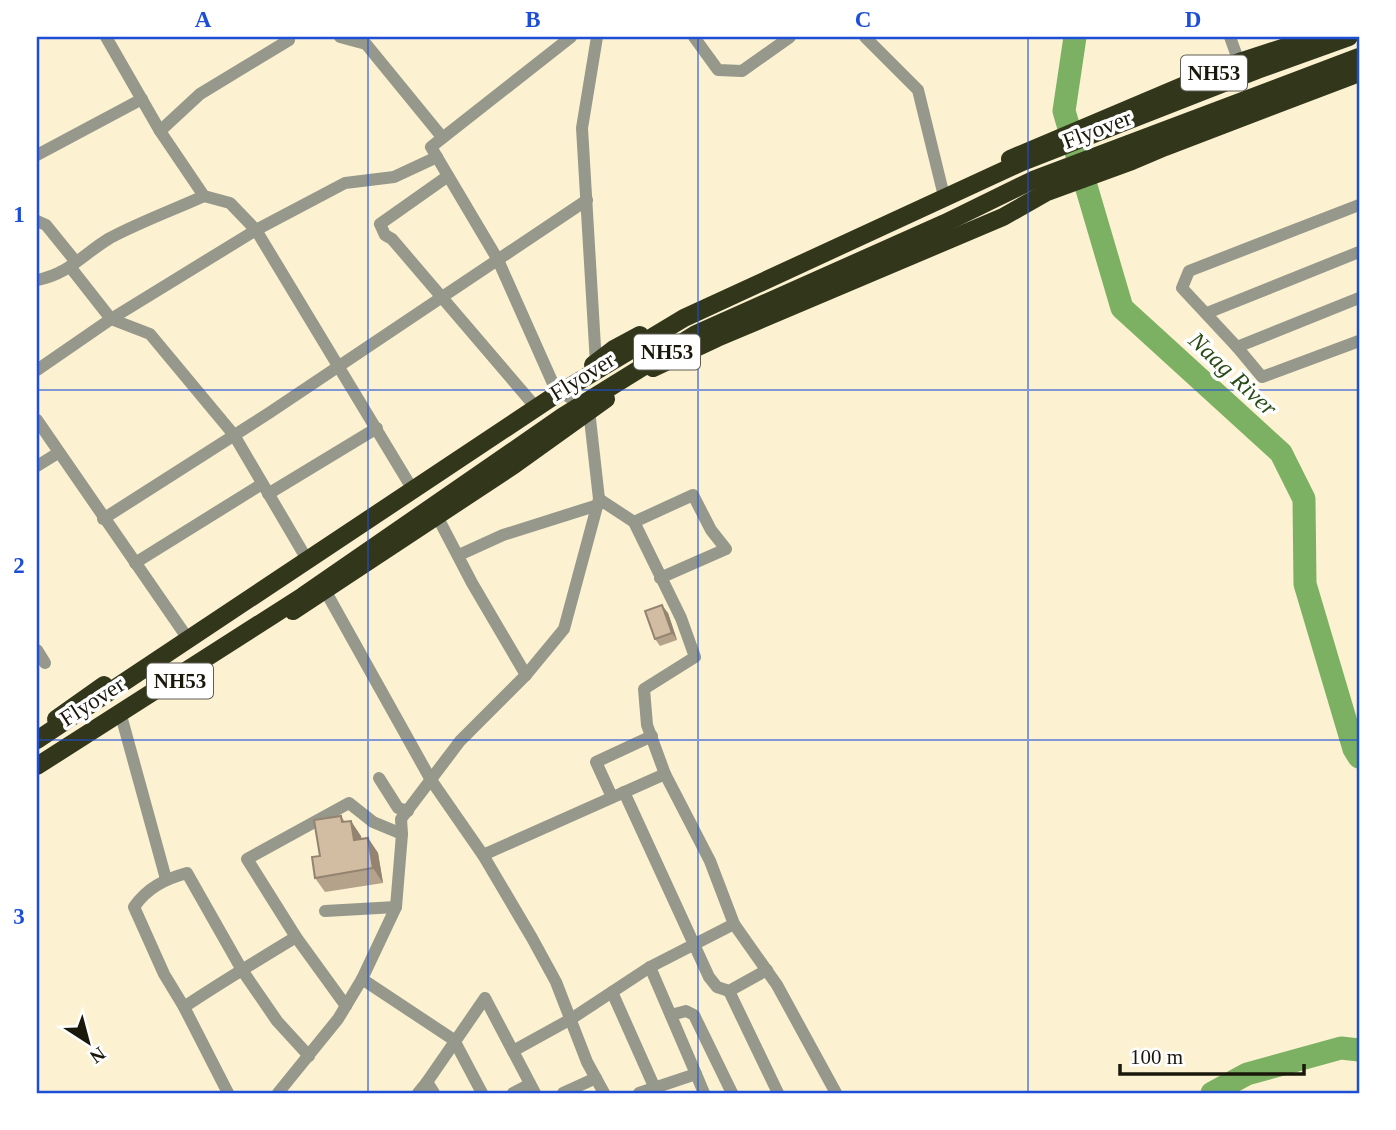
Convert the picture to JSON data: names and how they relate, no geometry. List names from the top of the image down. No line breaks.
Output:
{"streets":{"highway":["NH53","Flyover"]},"crossings":[["NH53","Flyover"]],"water":["Naag River"],"scale_bar":"100 m","north":"bottom right","grid":{"columns":["A","B","C","D"],"rows":["1","2","3"]}}
